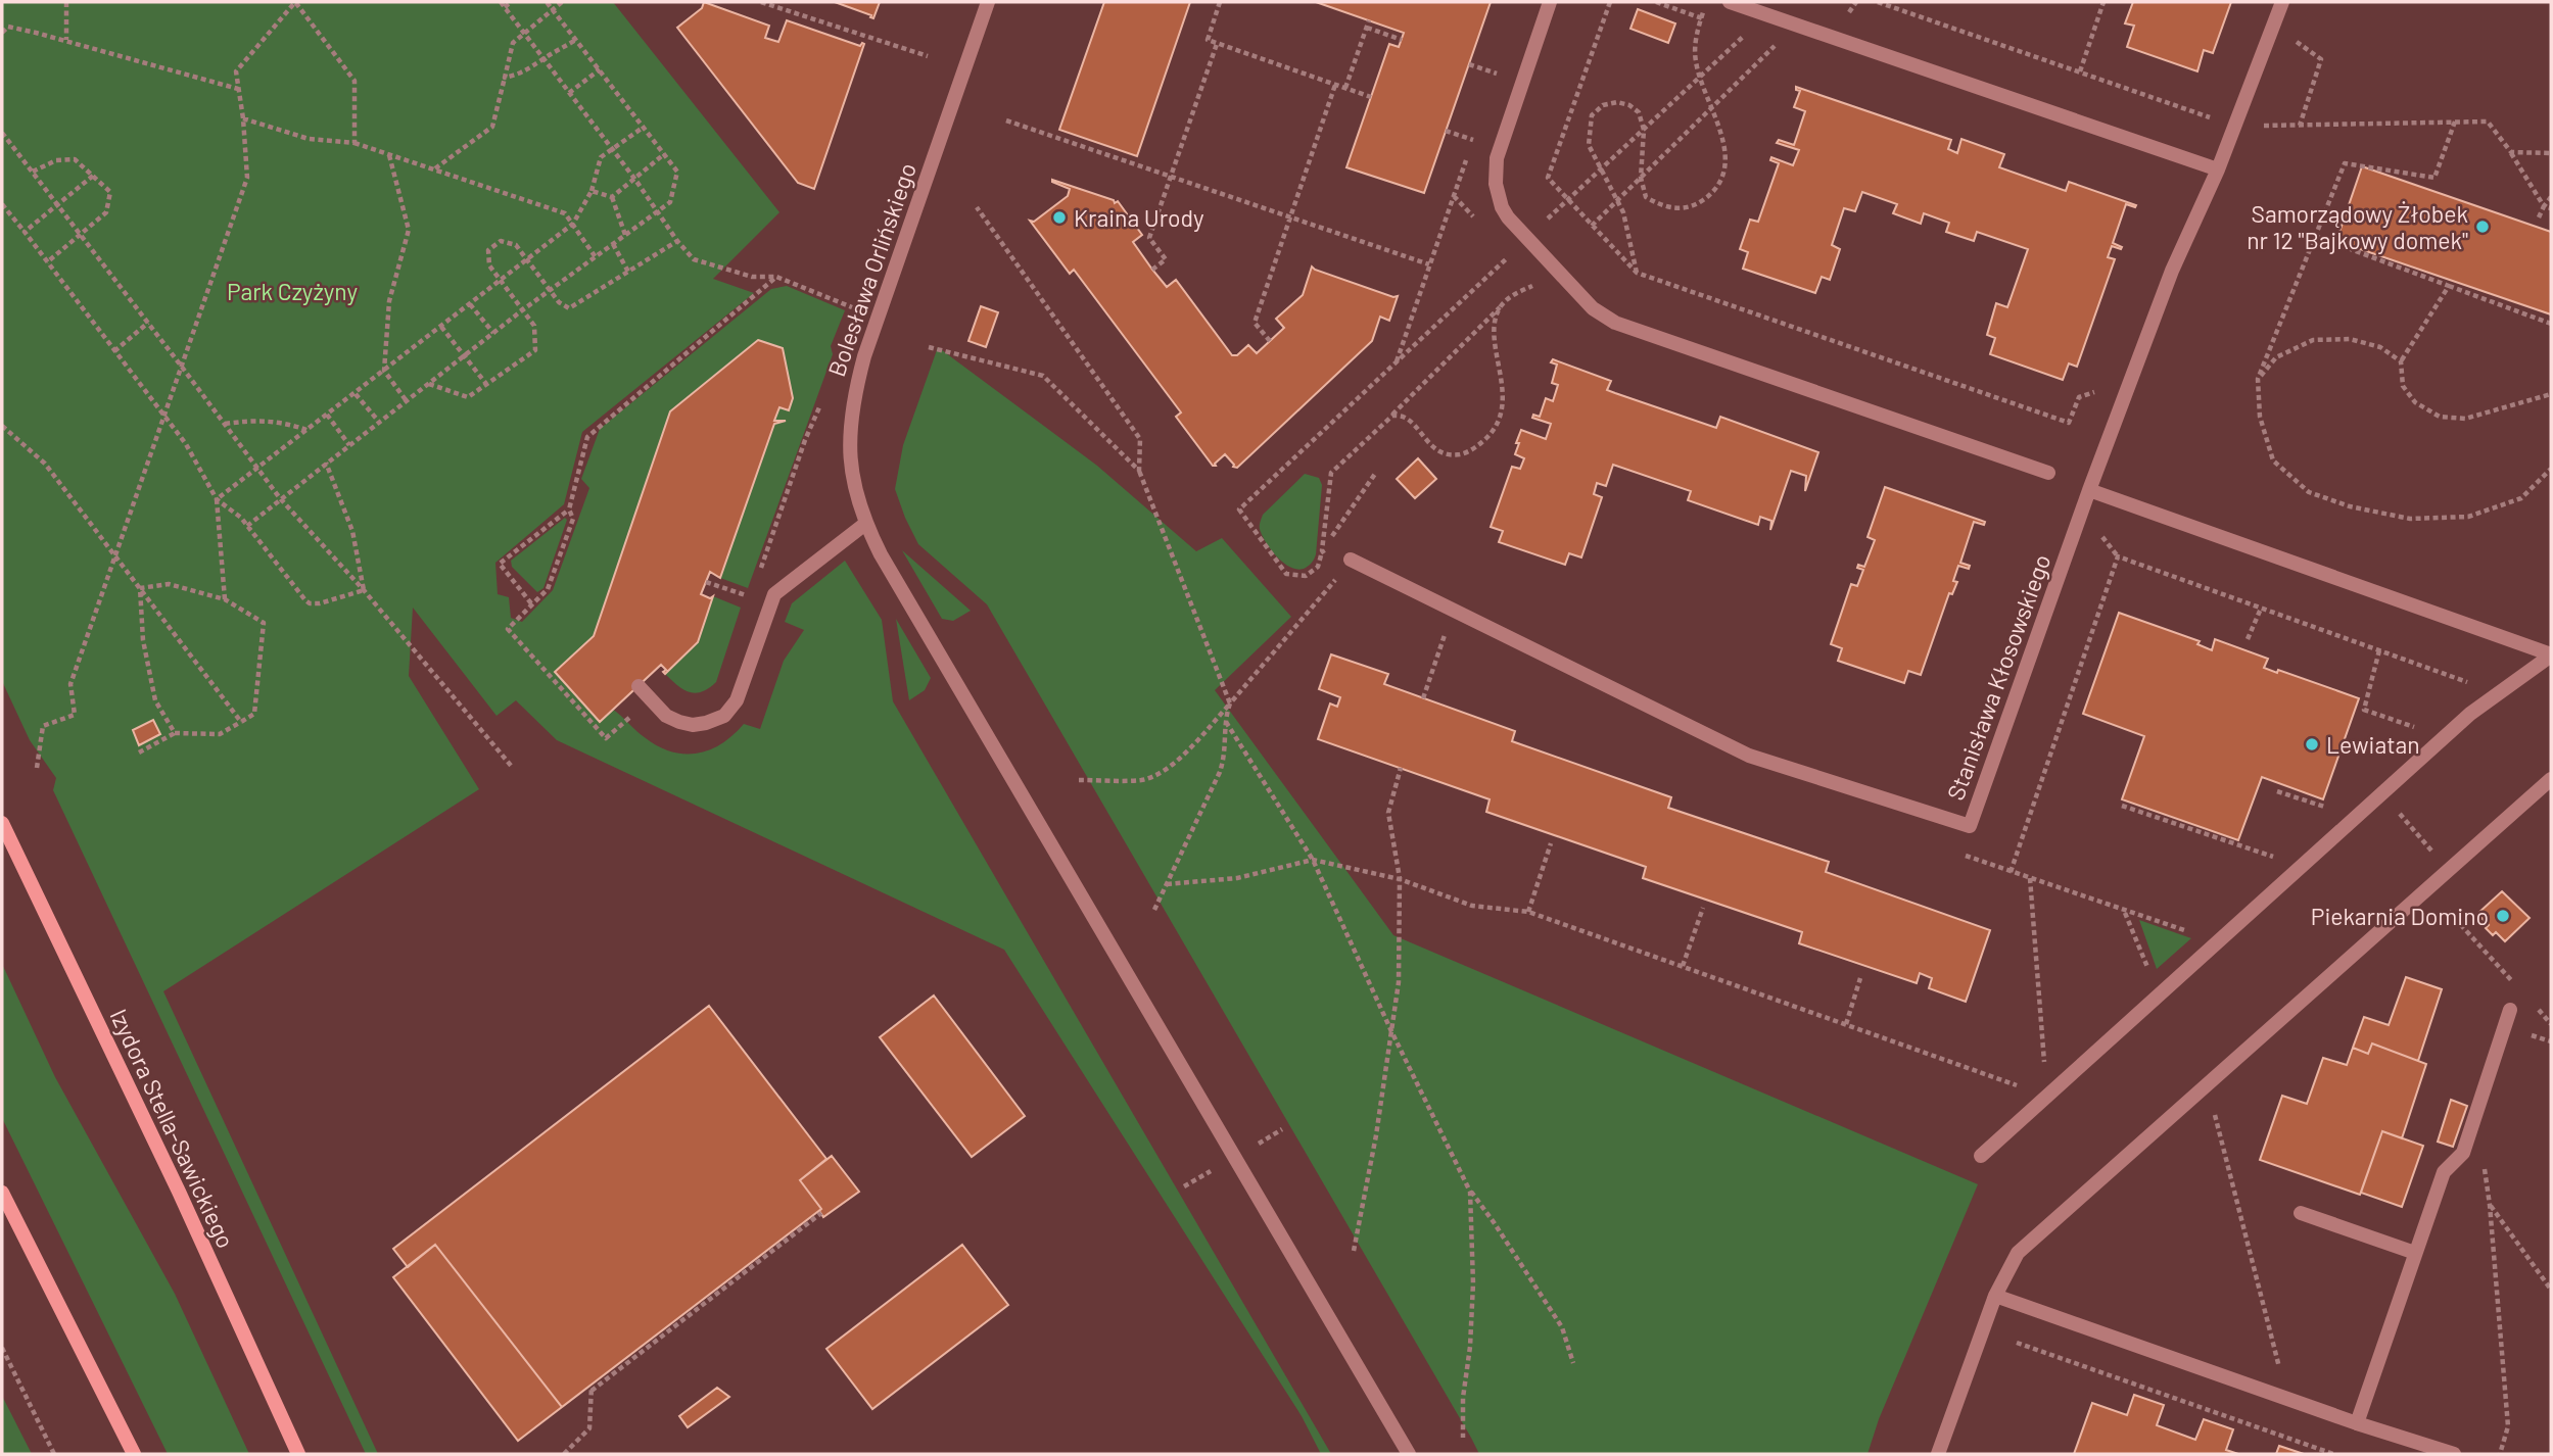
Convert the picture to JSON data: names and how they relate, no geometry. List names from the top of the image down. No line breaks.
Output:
{"streets":{"main road":["Izydora Stella-Sawickiego"],"street":["Bolesława Orlińskiego","Stanisława Kłosowskiego"]},"parks":["Park Czyżyny"],"places":["Kraina Urody","Samorządowy Żłobek nr 12 \"Bajkowy domek\"","Lewiatan","Piekarnia Domino"]}
